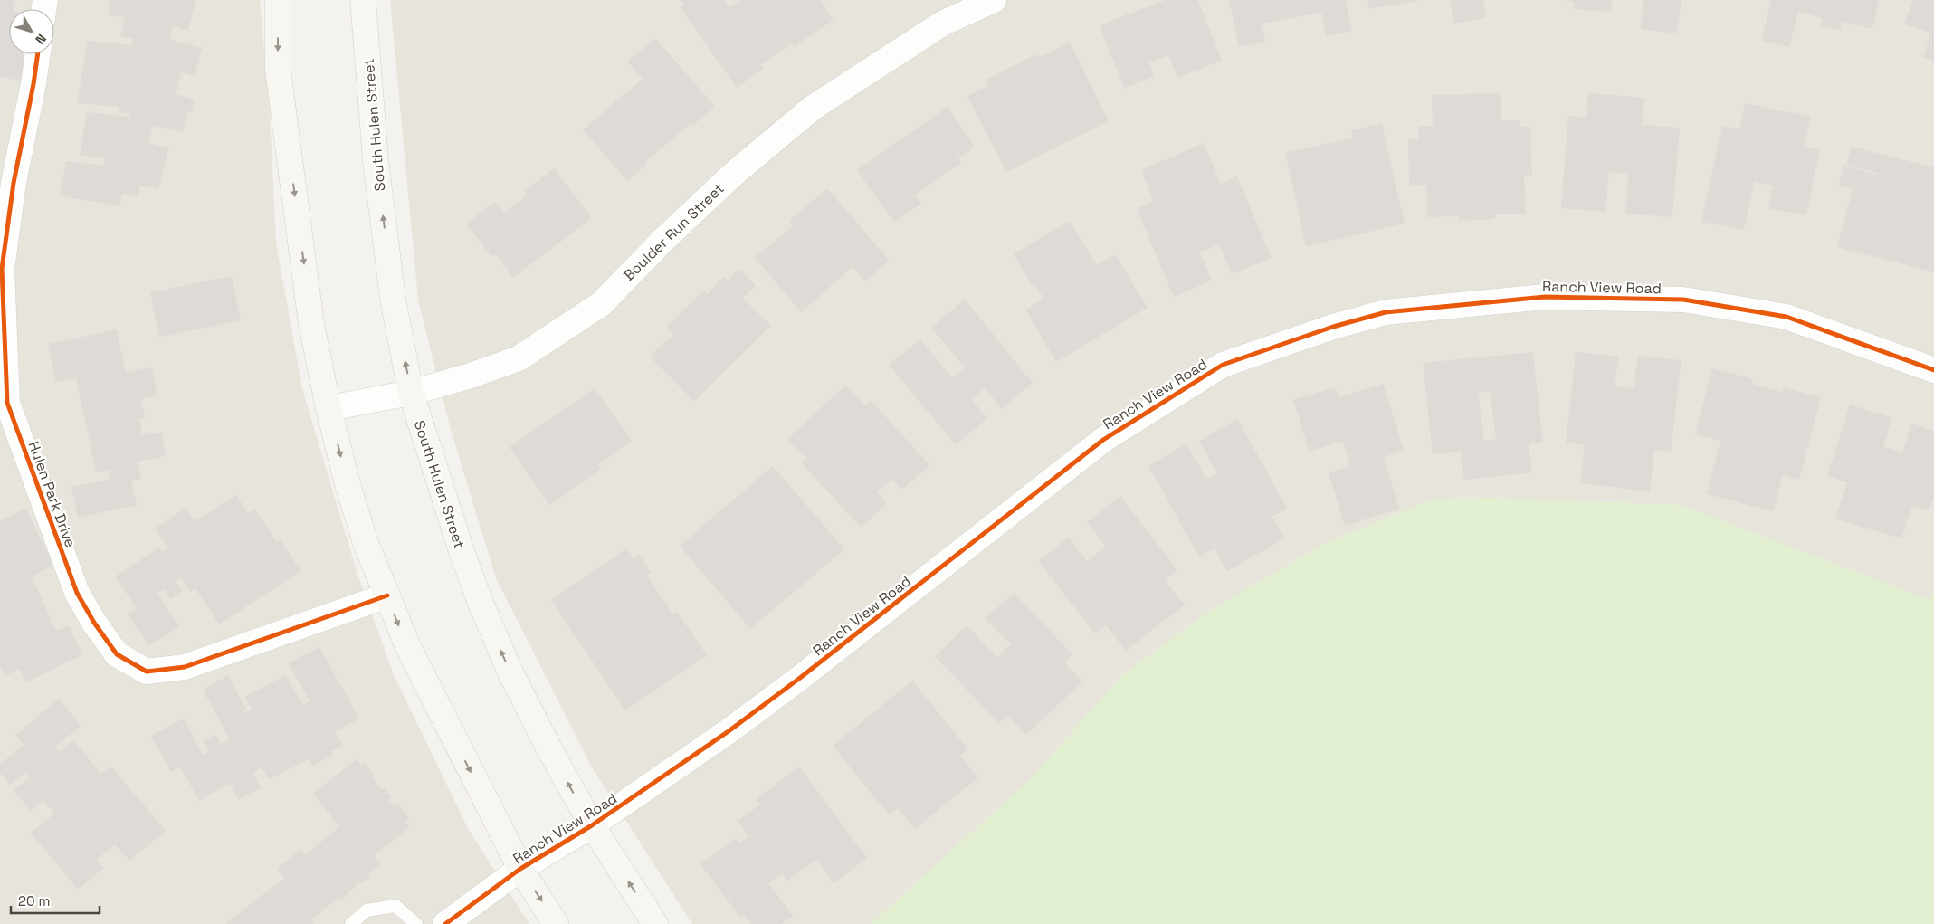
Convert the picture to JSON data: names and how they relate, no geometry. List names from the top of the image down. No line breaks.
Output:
{"streets":{"main road":["South Hulen Street"],"street":["Boulder Run Street","Ranch View Road","Hulen Park Drive"]},"crossings":[["South Hulen Street","Boulder Run Street"],["South Hulen Street","Ranch View Road"]],"scale_bar":"20 m","north":"bottom right"}
